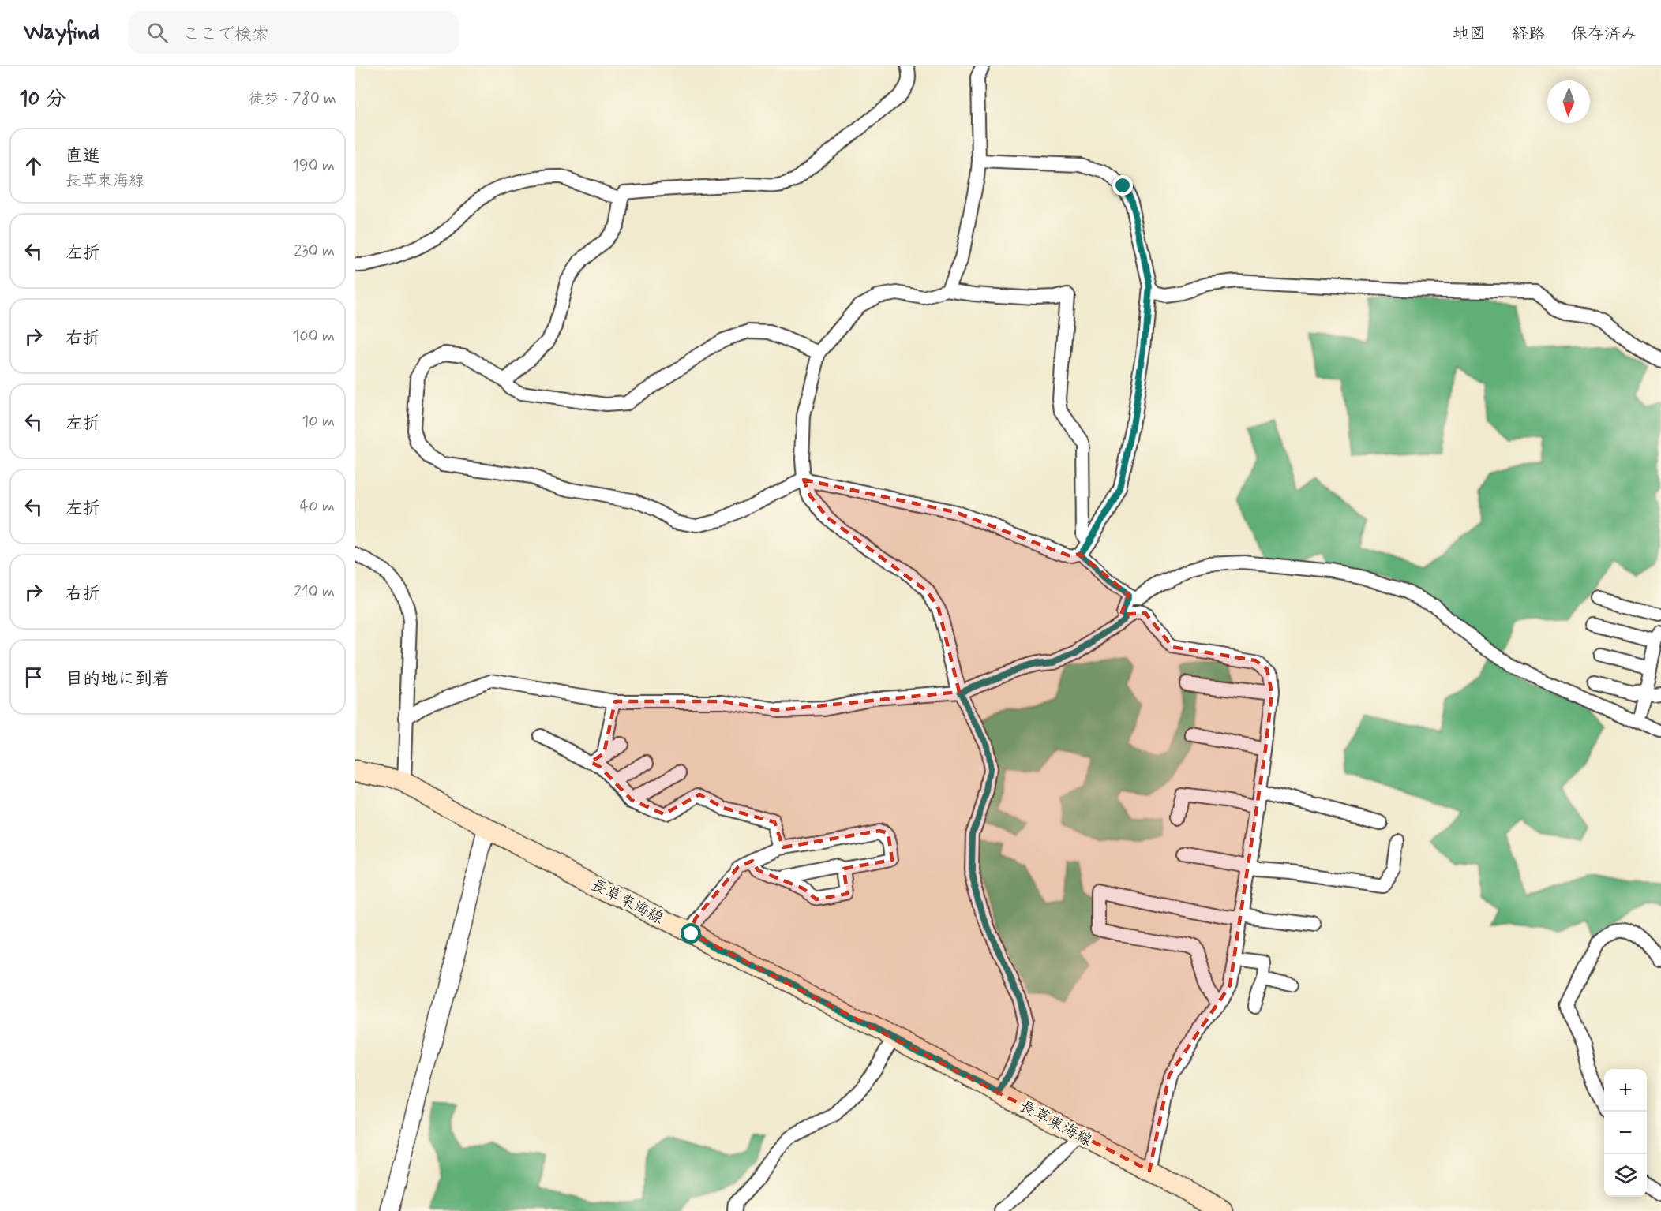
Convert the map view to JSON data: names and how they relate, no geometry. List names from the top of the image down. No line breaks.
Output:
{"streets":{"main road":["長草東海線"]},"north":"bottom","page":{"header":"Wayfind","search":"ここで検索","nav":["地図","経路","保存済み"],"heading":["10 分","徒歩 · 780 m"],"list":[["直進","長草東海線","190 m"],["左折","230 m"],["右折","100 m"],["左折","10 m"],["左折","40 m"],["右折","210 m"],"目的地に到着"],"map_buttons":["+","−"]}}
